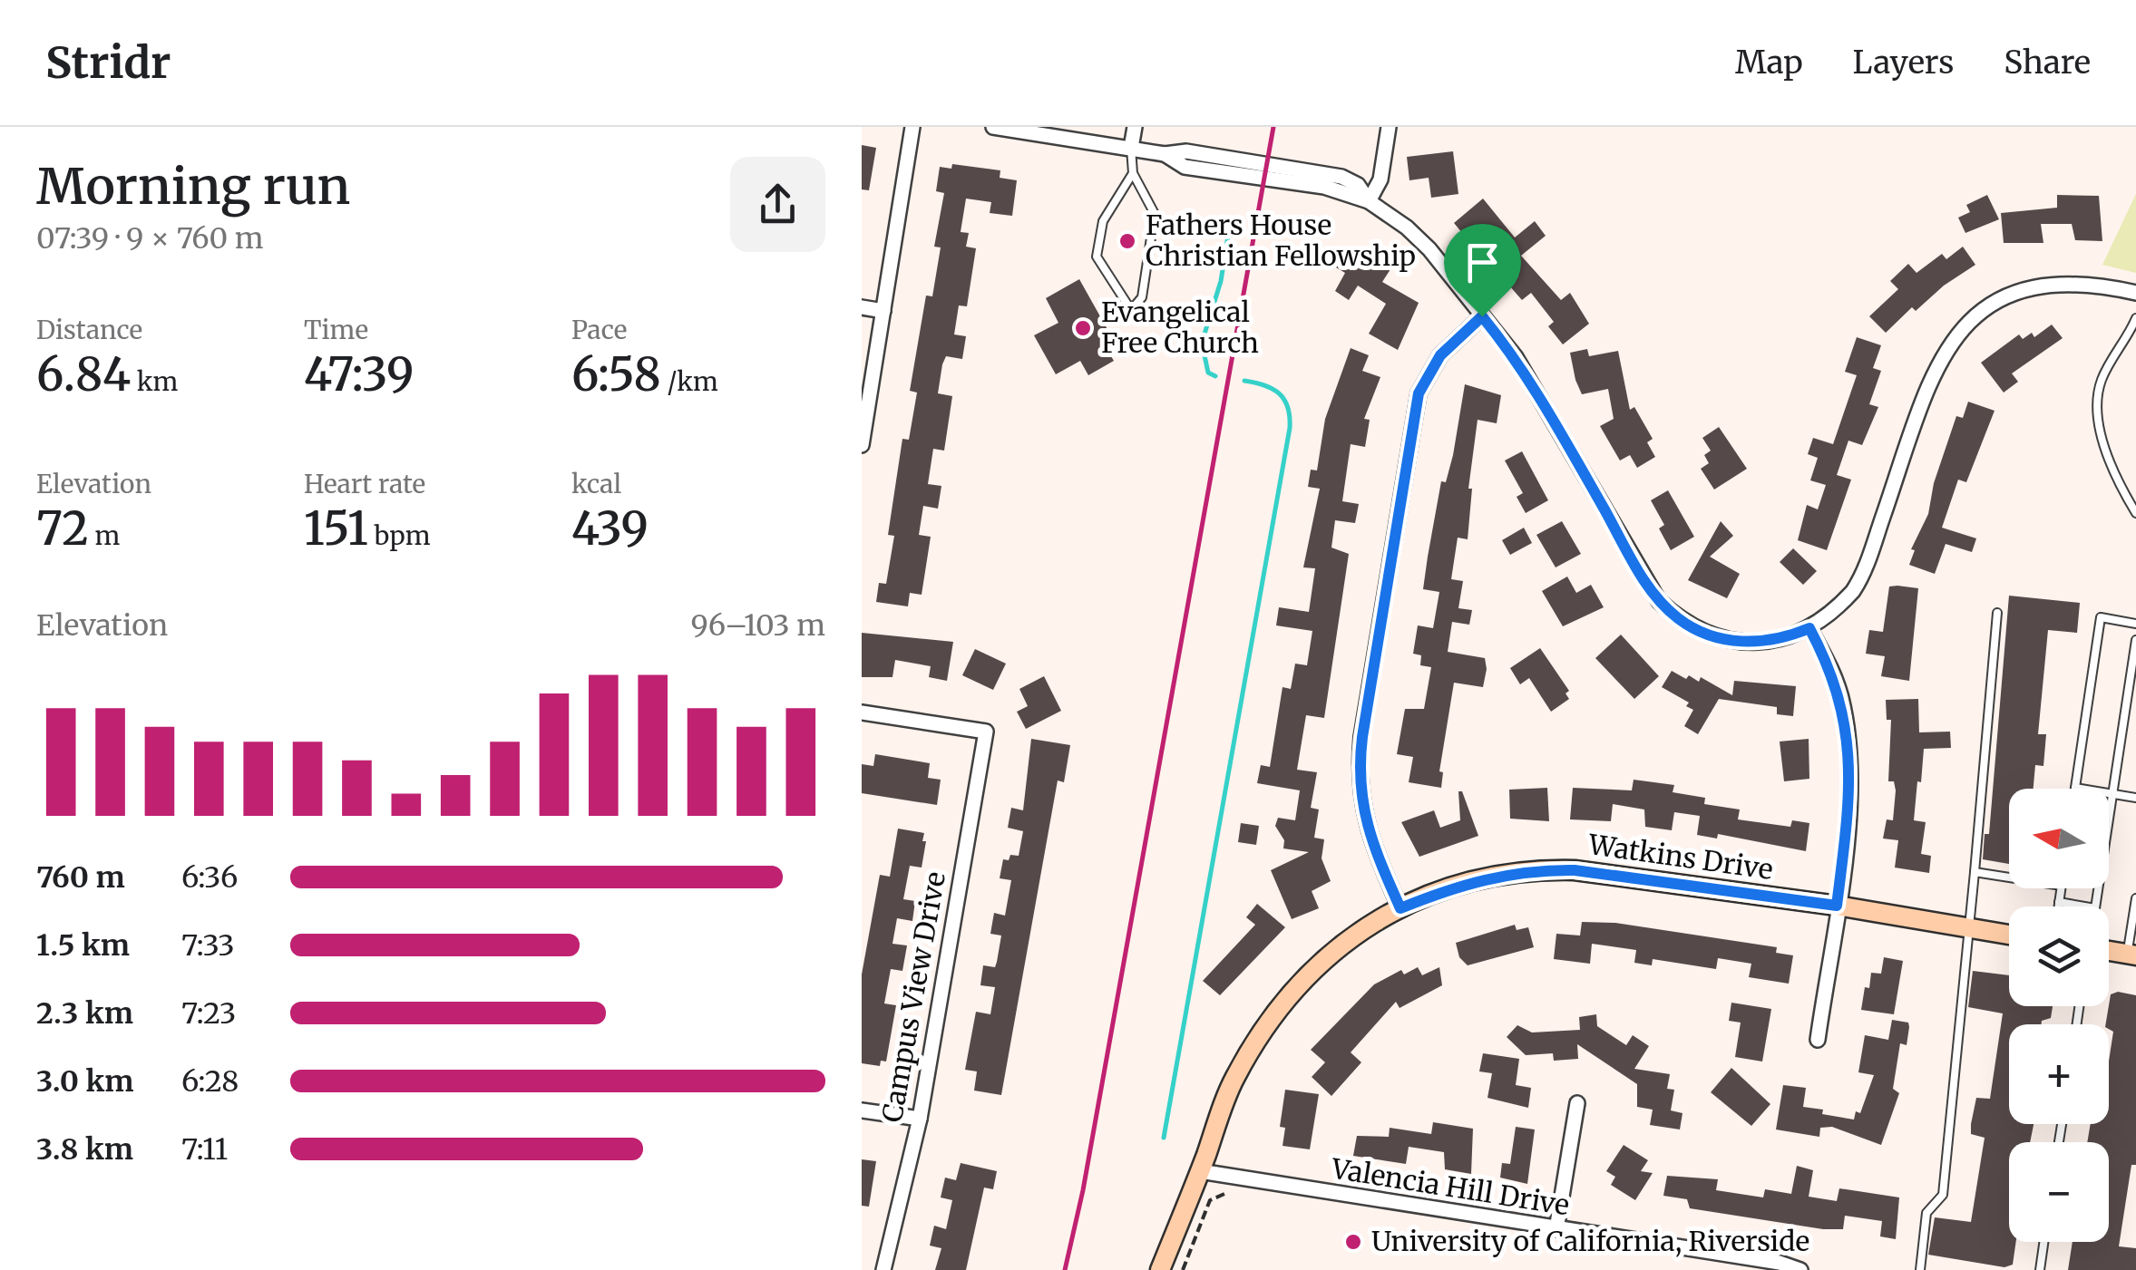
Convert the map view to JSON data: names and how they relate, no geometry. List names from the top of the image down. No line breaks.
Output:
{"streets":{"main road":["Watkins Drive"],"street":["Campus View Drive","Valencia Hill Drive"]},"crossings":[["Watkins Drive","Valencia Hill Drive"]],"places":["Fathers House Christian Fellowship","Evangelical Free Church","University of California, Riverside"],"north":"left","page":{"header":"Stridr","nav":["Map","Layers","Share"],"heading":["Morning run","07:39 · 9 × 760 m"],"stats":[["Distance","6.84 km"],["Time","47:39"],["Pace","6:58 /km"],["Elevation","72 m"],["Heart rate","151 bpm"],["kcal","439"]],"chart":["Elevation","96–103 m"],"map_buttons":["+","−"],"list":[{"name":"760 m","note":"6:36"},{"name":"1.5 km","note":"7:33"},{"name":"2.3 km","note":"7:23"},{"name":"3.0 km","note":"6:28"},{"name":"3.8 km","note":"7:11"}]}}
